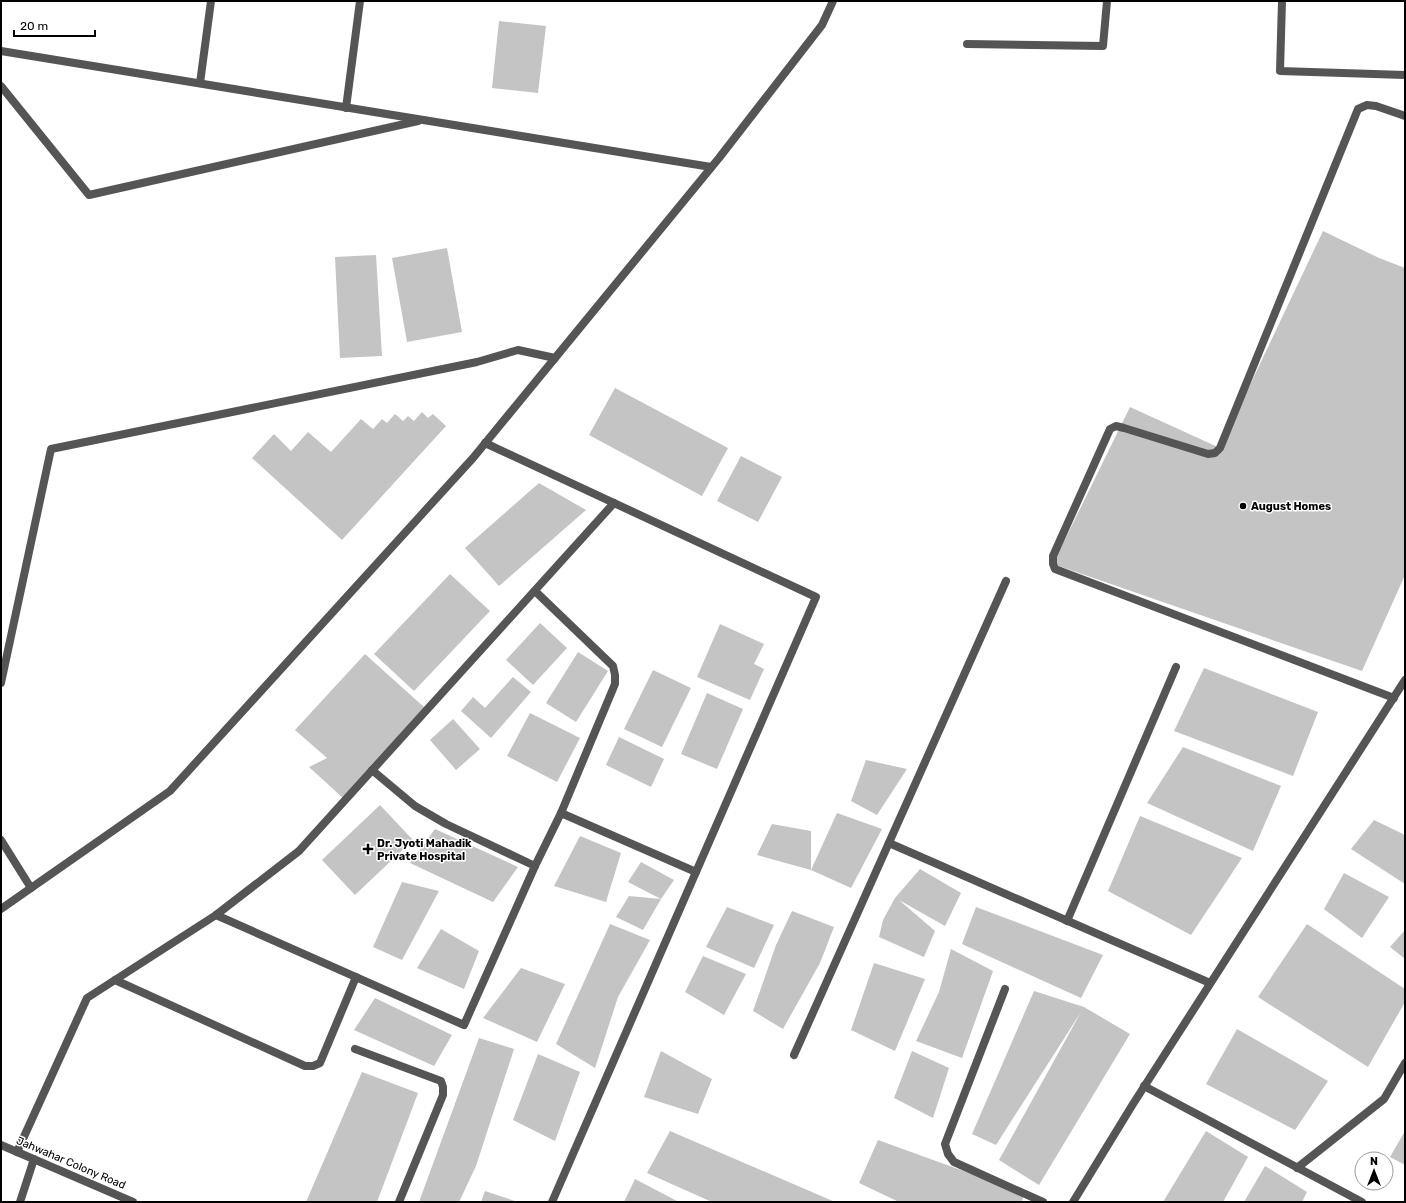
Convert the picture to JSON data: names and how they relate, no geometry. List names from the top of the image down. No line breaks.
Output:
{"streets":{"street":["Jahwahar Colony Road"]},"places":{"other":["August Homes"],"health":["Dr. Jyoti Mahadik Private Hospital"]},"scale_bar":"20 m","north":"top"}
